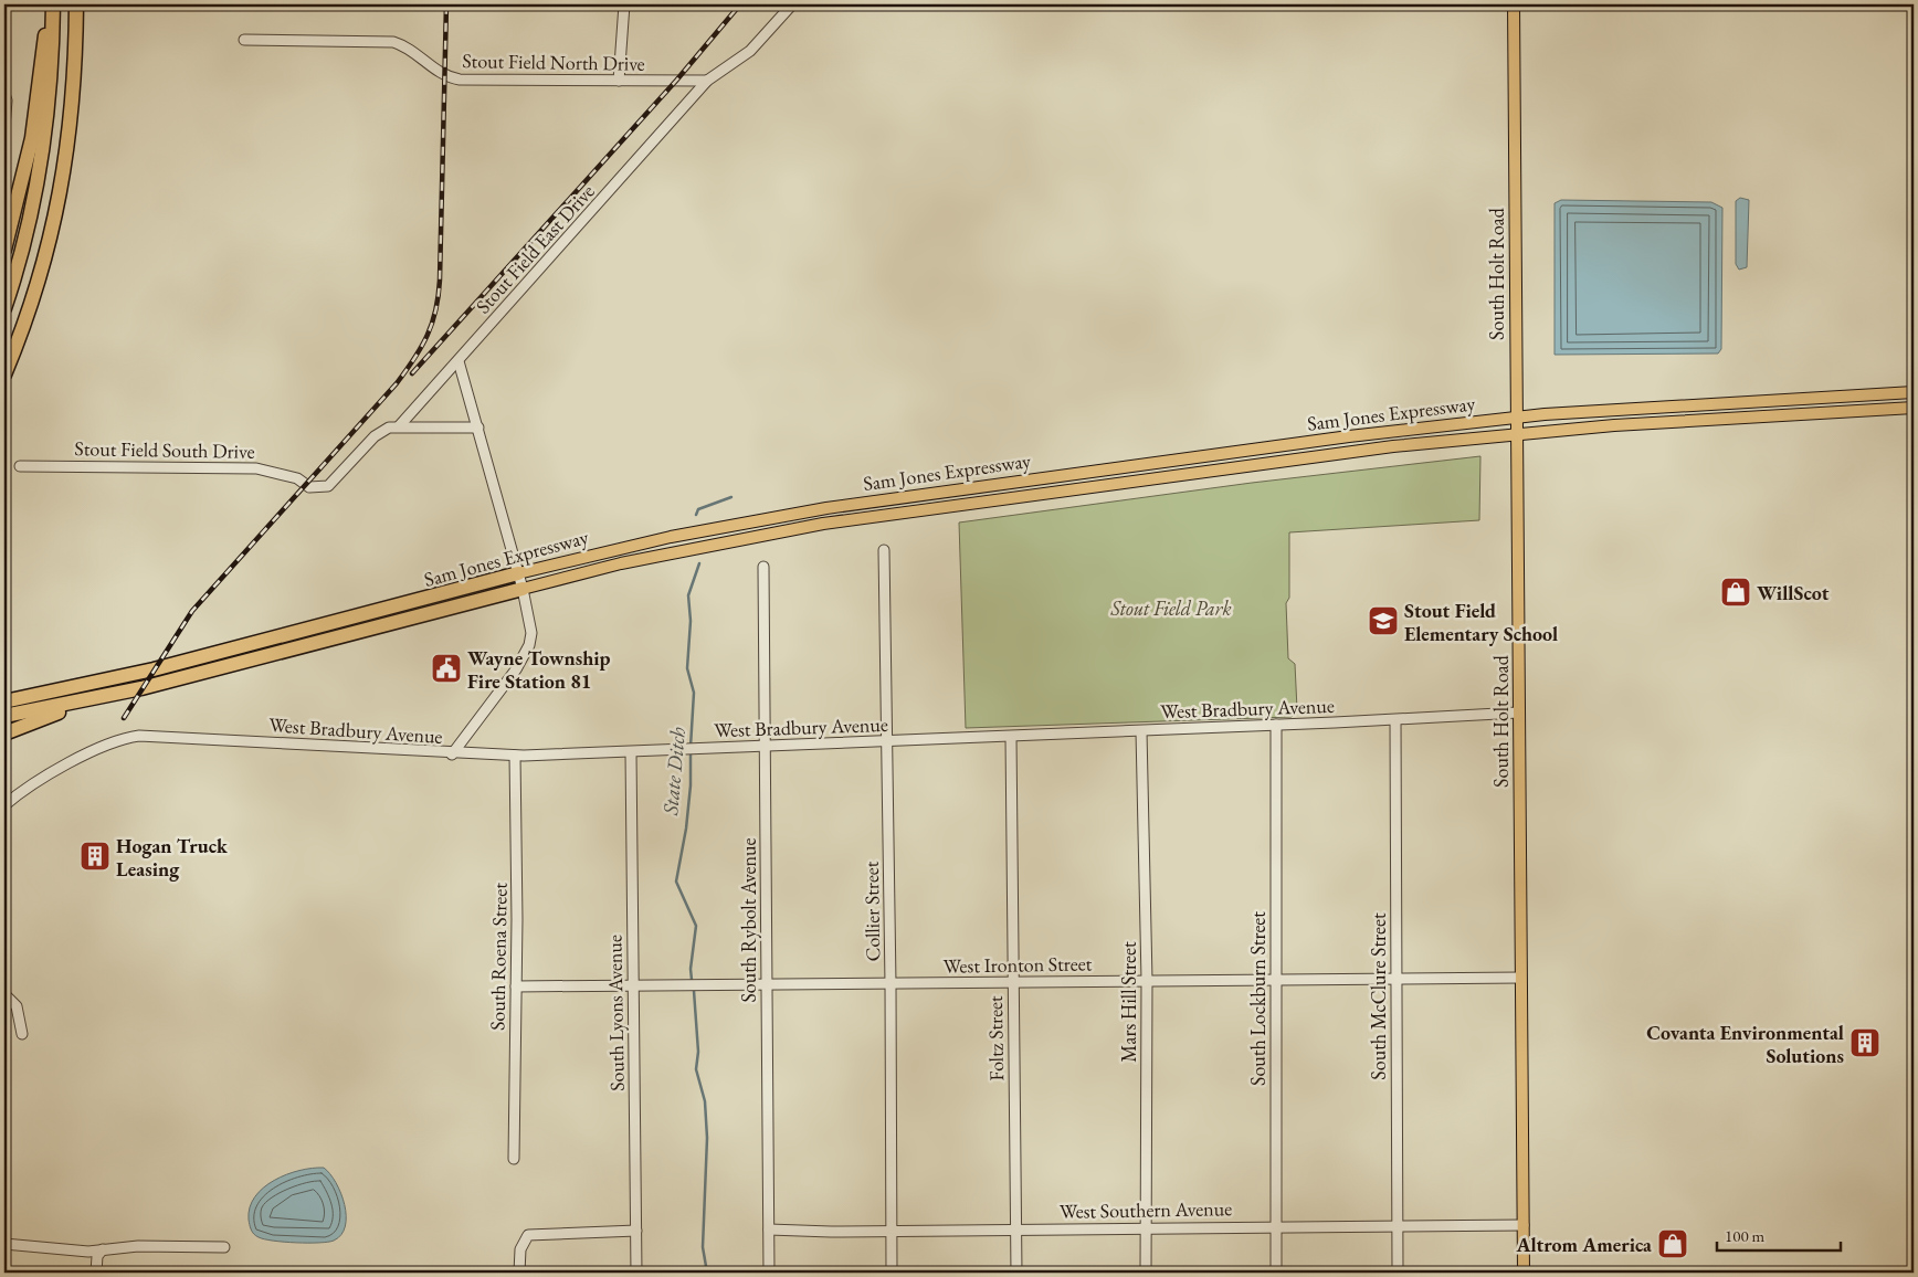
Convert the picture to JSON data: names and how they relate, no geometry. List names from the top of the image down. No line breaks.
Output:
{"streets":{"highway":["Sam Jones Expressway"],"main road":["South Holt Road"],"street":["Stout Field North Drive","Stout Field East Drive","Stout Field South Drive","West Bradbury Avenue","Collier Street","South Rybolt Avenue","South Roena Street","West Ironton Street","South McClure Street","South Lockburn Street","Mars Hill Street","South Lyons Avenue","Foltz Street","West Southern Avenue"]},"crossings":[["Stout Field North Drive","Stout Field East Drive"],["Stout Field East Drive","Stout Field South Drive"],["South Holt Road","Sam Jones Expressway"],["South Holt Road","West Bradbury Avenue"],["South Holt Road","West Ironton Street"],["South Holt Road","West Southern Avenue"],["West Bradbury Avenue","Collier Street"],["West Bradbury Avenue","South Rybolt Avenue"],["West Bradbury Avenue","South Roena Street"],["West Bradbury Avenue","South McClure Street"],["West Bradbury Avenue","South Lockburn Street"],["West Bradbury Avenue","Mars Hill Street"],["West Bradbury Avenue","South Lyons Avenue"],["West Bradbury Avenue","Foltz Street"],["Collier Street","West Ironton Street"],["Collier Street","West Southern Avenue"],["South Rybolt Avenue","West Ironton Street"],["South Rybolt Avenue","West Southern Avenue"],["South Roena Street","West Ironton Street"],["West Ironton Street","South McClure Street"],["West Ironton Street","South Lockburn Street"],["West Ironton Street","Mars Hill Street"],["West Ironton Street","South Lyons Avenue"],["West Ironton Street","Foltz Street"],["South McClure Street","West Southern Avenue"],["South Lockburn Street","West Southern Avenue"],["Mars Hill Street","West Southern Avenue"],["Foltz Street","West Southern Avenue"]],"water":["State Ditch"],"parks":["Stout Field Park"],"places":{"shop":["WillScot","Altrom America"],"school or university":["Stout Field Elementary School"],"public building":["Wayne Township Fire Station 81"],"building":["Hogan Truck Leasing","Covanta Environmental Solutions"]},"scale_bar":"100 m"}
